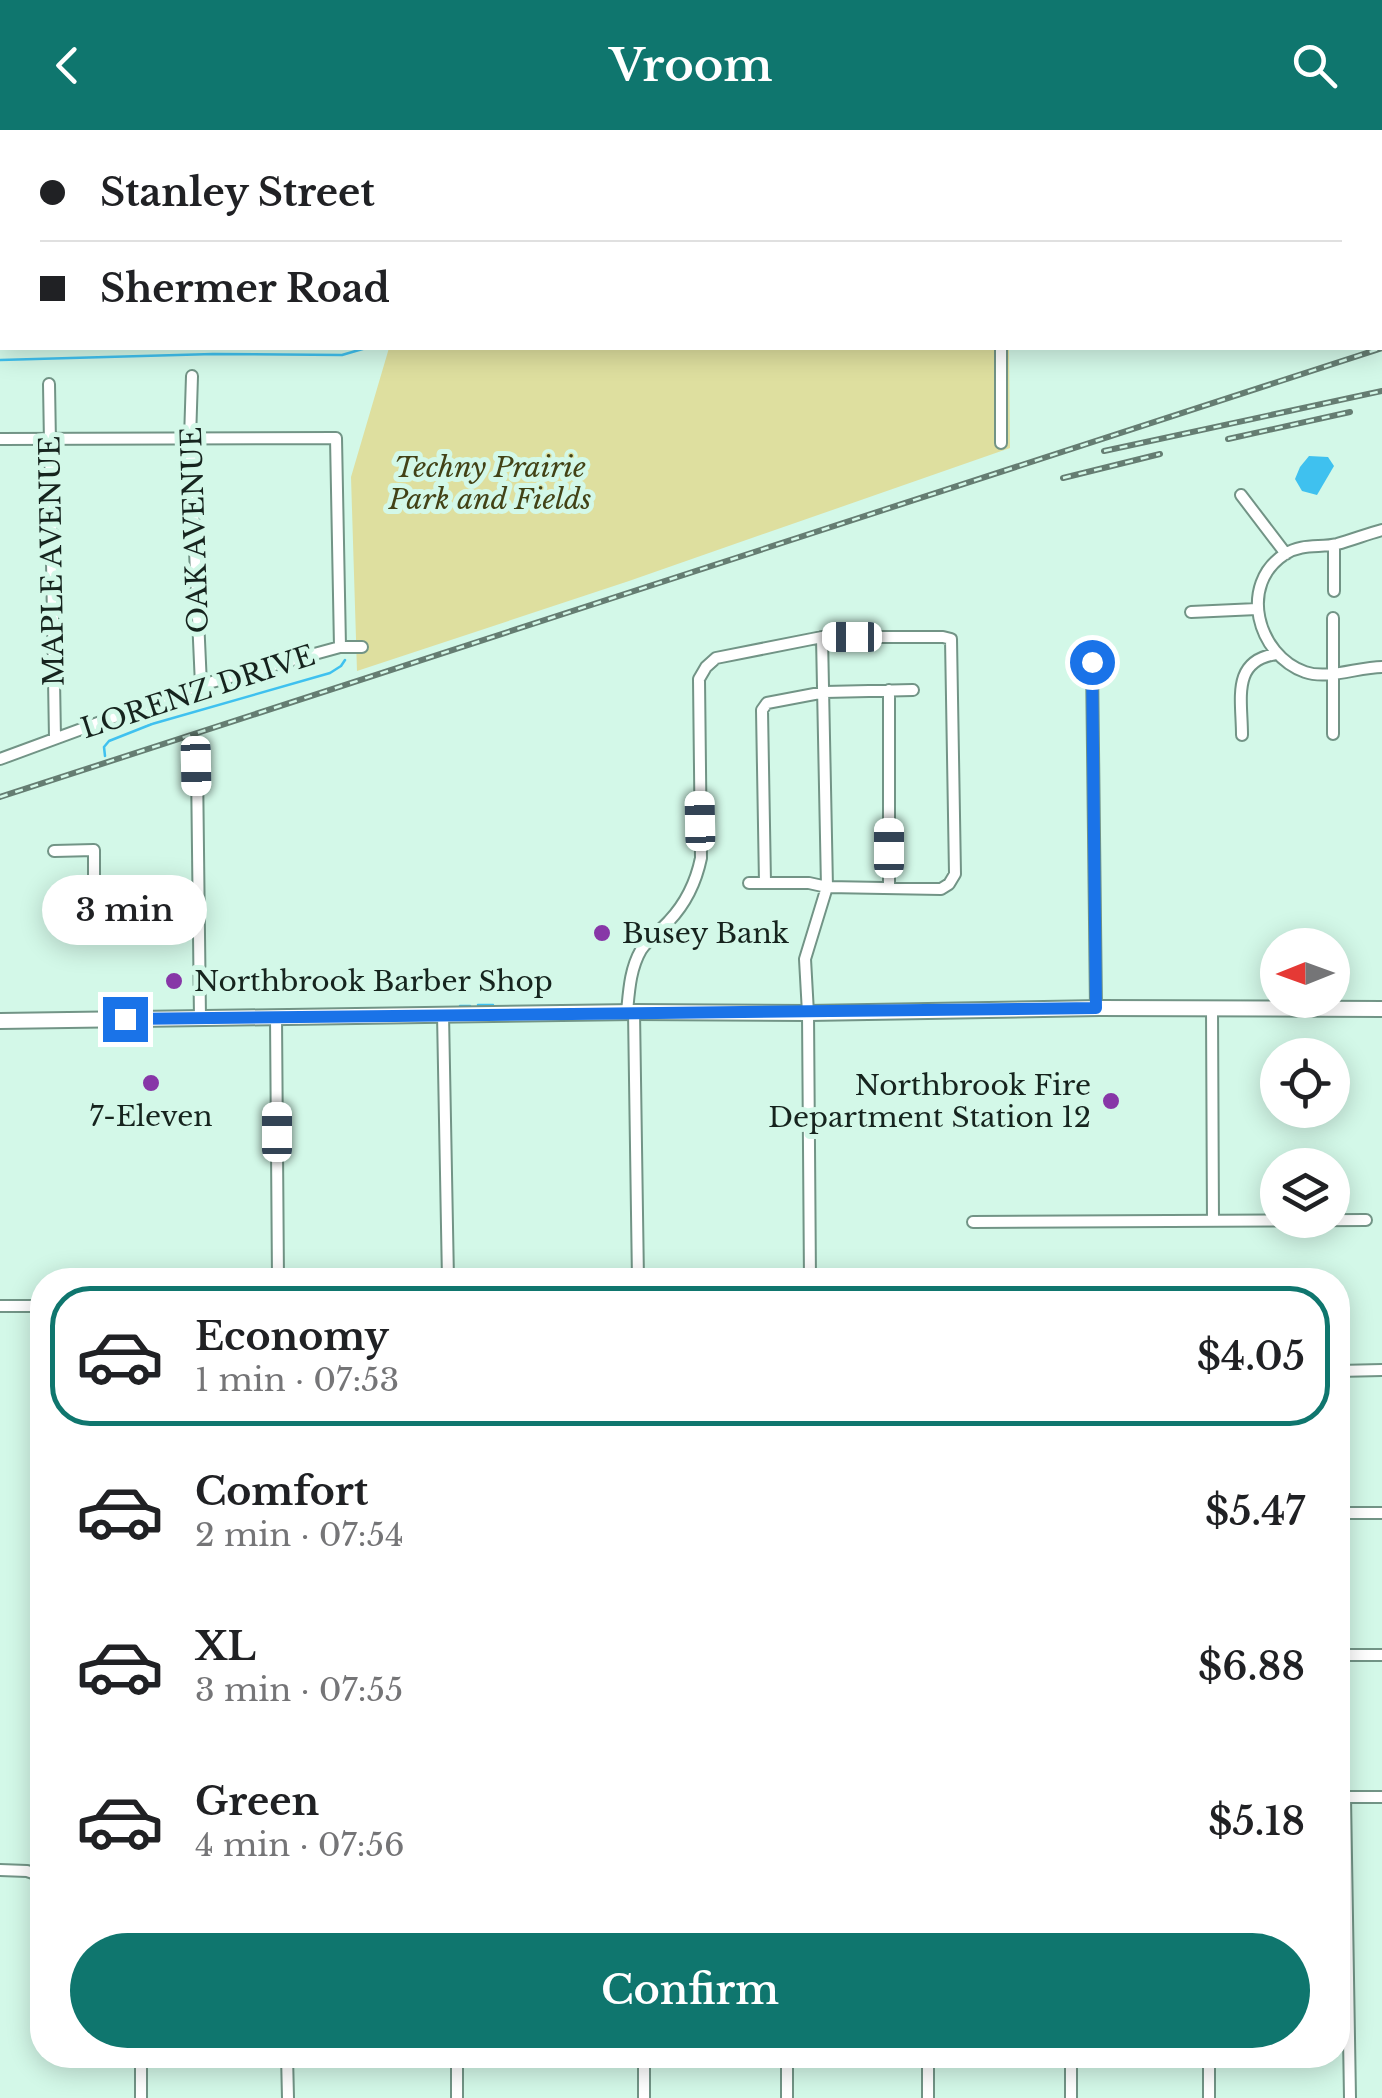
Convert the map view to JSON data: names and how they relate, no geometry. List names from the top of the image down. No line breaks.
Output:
{"streets":{"street":["OAK AVENUE","MAPLE AVENUE","LORENZ DRIVE"]},"crossings":[["OAK AVENUE","LORENZ DRIVE"],["MAPLE AVENUE","LORENZ DRIVE"]],"parks":["Techny Prairie Park and Fields"],"places":["Busey Bank","Northbrook Barber Shop","7-Eleven","Northbrook Fire Department Station 12"],"north":"left","page":{"header":"Vroom","banner":["Stanley Street","Shermer Road"],"bubble":"3 min","list":[{"name":"Economy","note":"1 min · 07:53","value":"$4.05"},{"name":"Comfort","note":"2 min · 07:54","value":"$5.47"},{"name":"XL","note":"3 min · 07:55","value":"$6.88"},{"name":"Green","note":"4 min · 07:56","value":"$5.18"}],"buttons":"Confirm"}}
